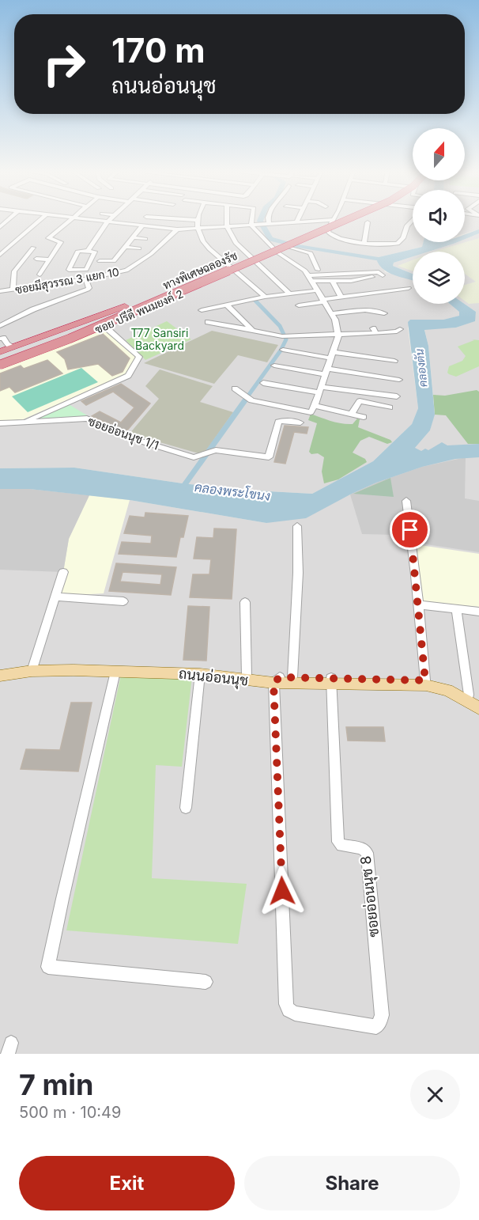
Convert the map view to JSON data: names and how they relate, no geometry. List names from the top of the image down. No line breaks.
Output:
{"streets":{"highway":["ทางพิเศษฉลองรัช"],"main road":["ถนนอ่อนนุช"],"street":["ซอยมีสุวรรณ 3 แยก 10","ซอย ปรีดี พนมยงค์ 2","ซอยอ่อนนุช 1/1","ซอยอ่อนนุช 8"]},"crossings":[["ทางพิเศษฉลองรัช","ซอย ปรีดี พนมยงค์ 2"],["ถนนอ่อนนุช","ซอยอ่อนนุช 8"]],"water":["คลองตัน","คลองพระโขนง"],"parks":["T77 Sansiri Backyard"],"north":"top","page":{"turn":["170 m","ถนนอ่อนนุช"],"heading":["7 min","500 m · 10:49"],"buttons":["Exit","Share"]}}
